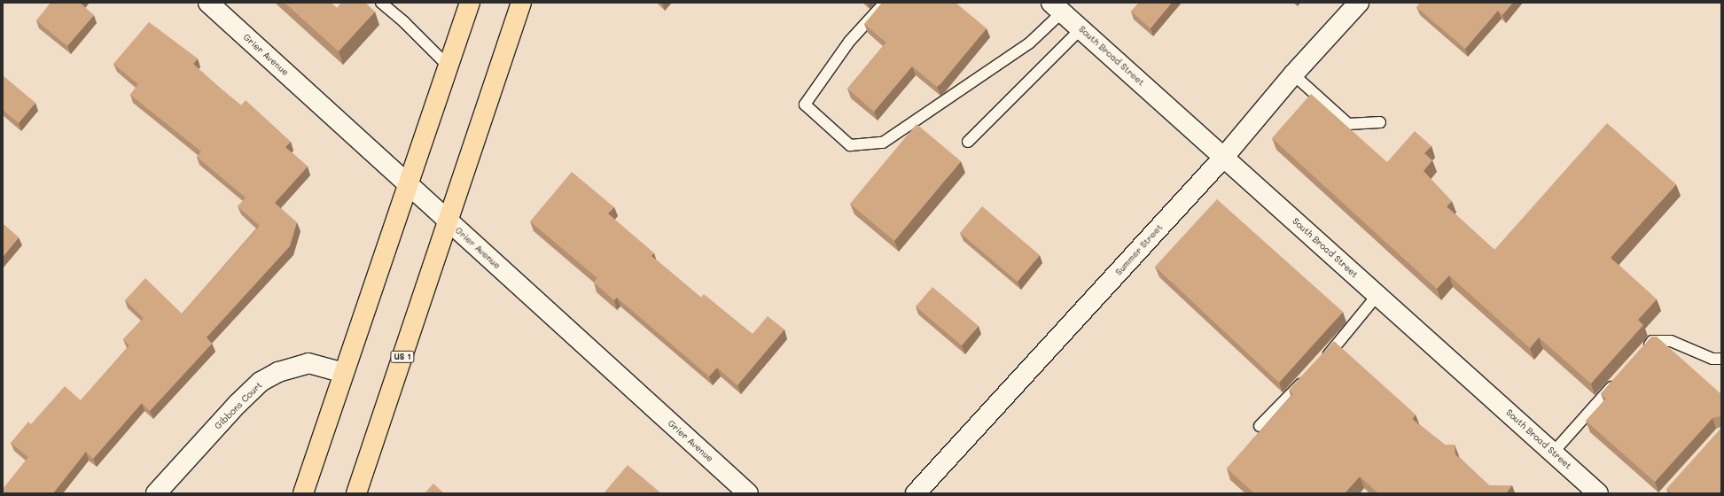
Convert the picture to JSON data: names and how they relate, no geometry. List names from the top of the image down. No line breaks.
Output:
{"streets":{"highway":["US 1"],"street":["Grier Avenue","South Broad Street","Summer Street","Gibbons Court"]},"crossings":[["Grier Avenue","US 1"],["South Broad Street","Summer Street"]]}
